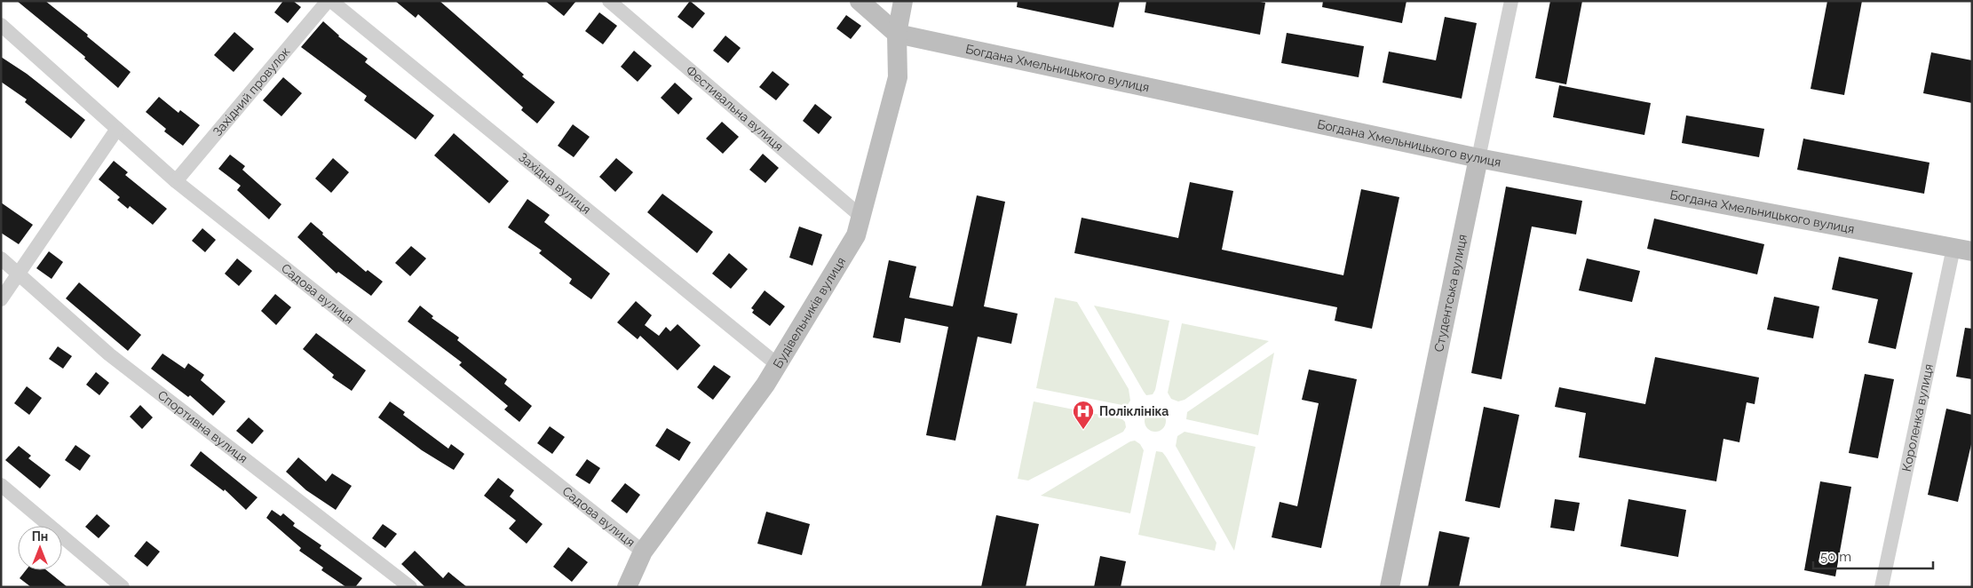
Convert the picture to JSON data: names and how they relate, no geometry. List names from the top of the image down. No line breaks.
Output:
{"streets":{"street":["Богдана Хмельницького вулиця","Західний провулок","Фестивальна вулиця","Західна вулиця","Садова вулиця","Студентська вулиця","Будівельників вулиця","Короленка вулиця","Спортивна вулиця"]},"crossings":[["Богдана Хмельницького вулиця","Студентська вулиця"],["Богдана Хмельницького вулиця","Будівельників вулиця"],["Богдана Хмельницького вулиця","Короленка вулиця"],["Західний провулок","Садова вулиця"],["Фестивальна вулиця","Будівельників вулиця"],["Західна вулиця","Будівельників вулиця"],["Садова вулиця","Будівельників вулиця"]],"places":{"hospital":["Поліклініка"]},"scale_bar":"50 m","north":"top"}
